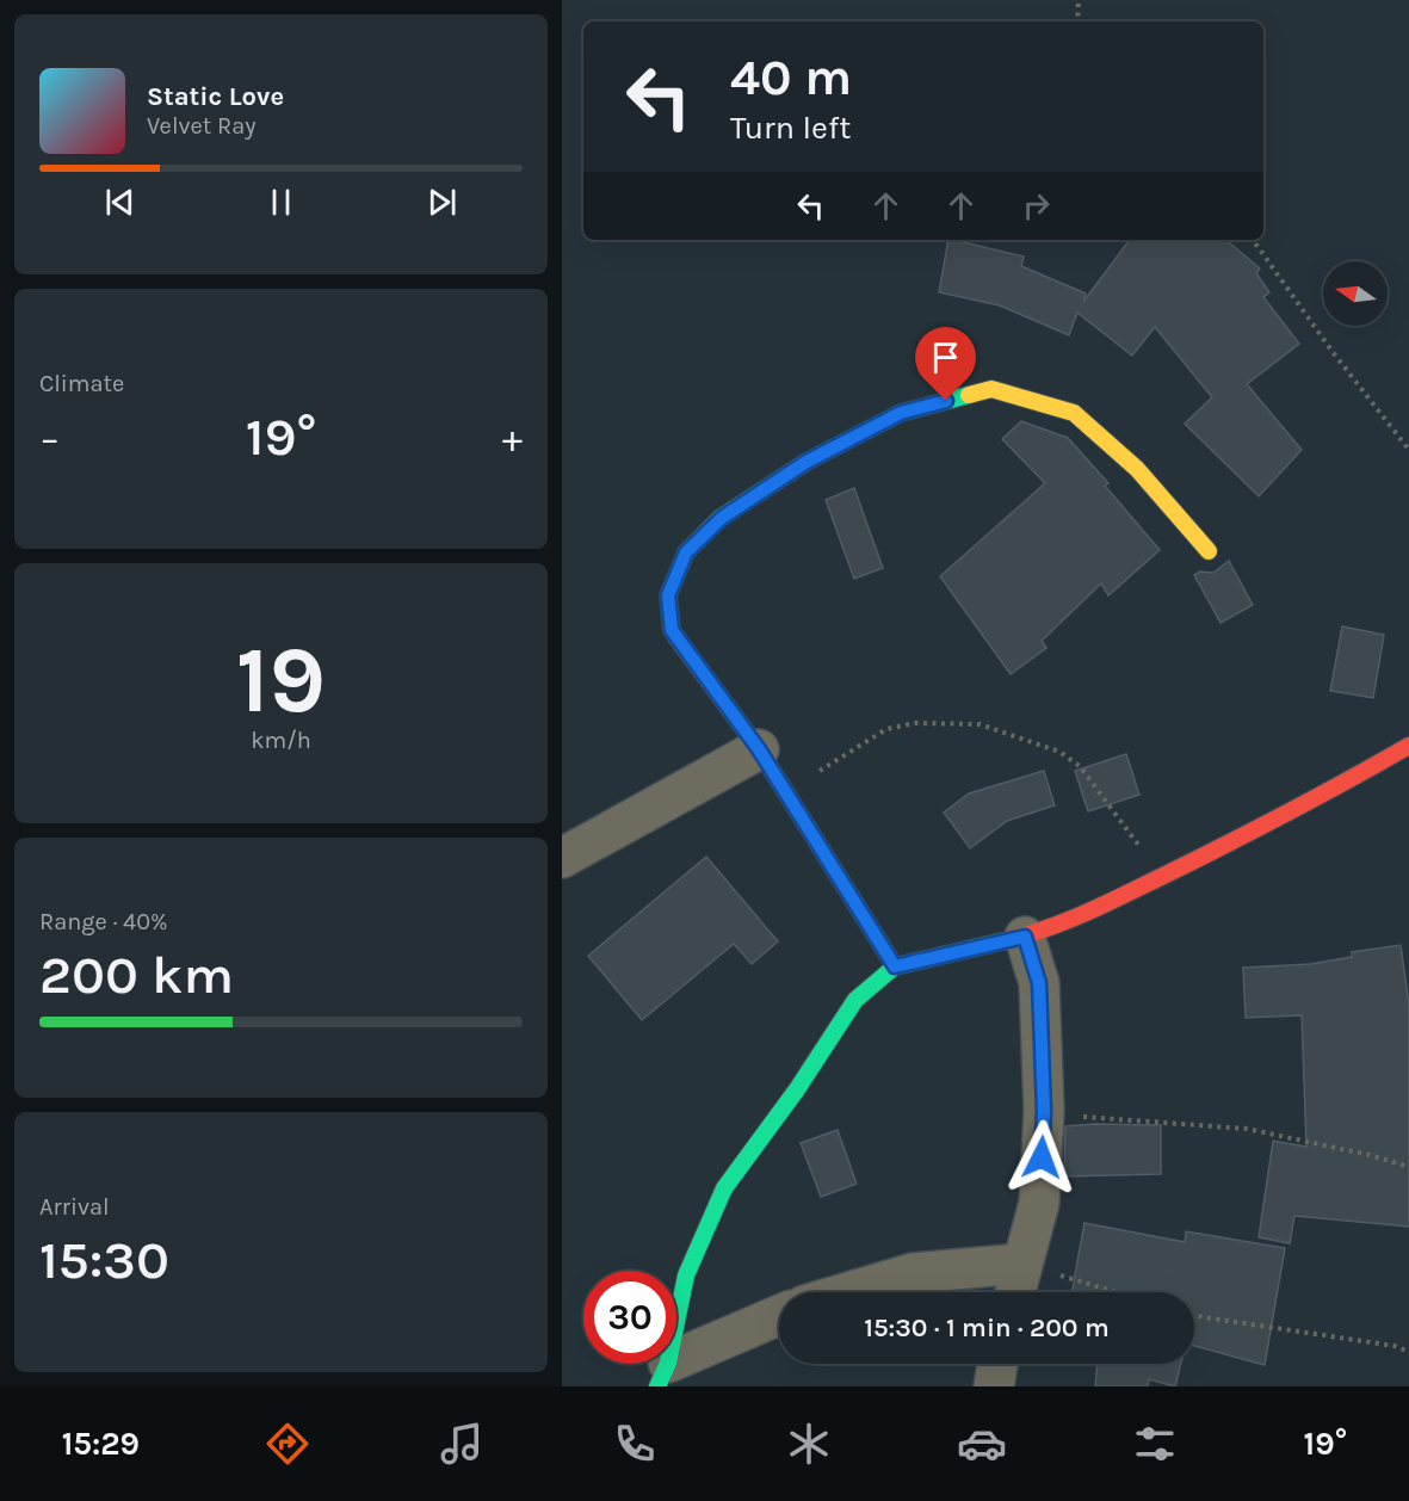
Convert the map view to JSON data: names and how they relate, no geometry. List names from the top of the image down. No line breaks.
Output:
{"north":"left","page":{"turn":["40 m","Turn left"],"song":["Static Love","Velvet Ray"],"tile":["Climate",["19","km/h"],["Range · 40%","200 km"],["Arrival","15:30"]],"heat":["−","19°","+"],"limit":"30","trip":"15:30 · 1 min · 200 m","tabs":["15:29","19°"]}}
